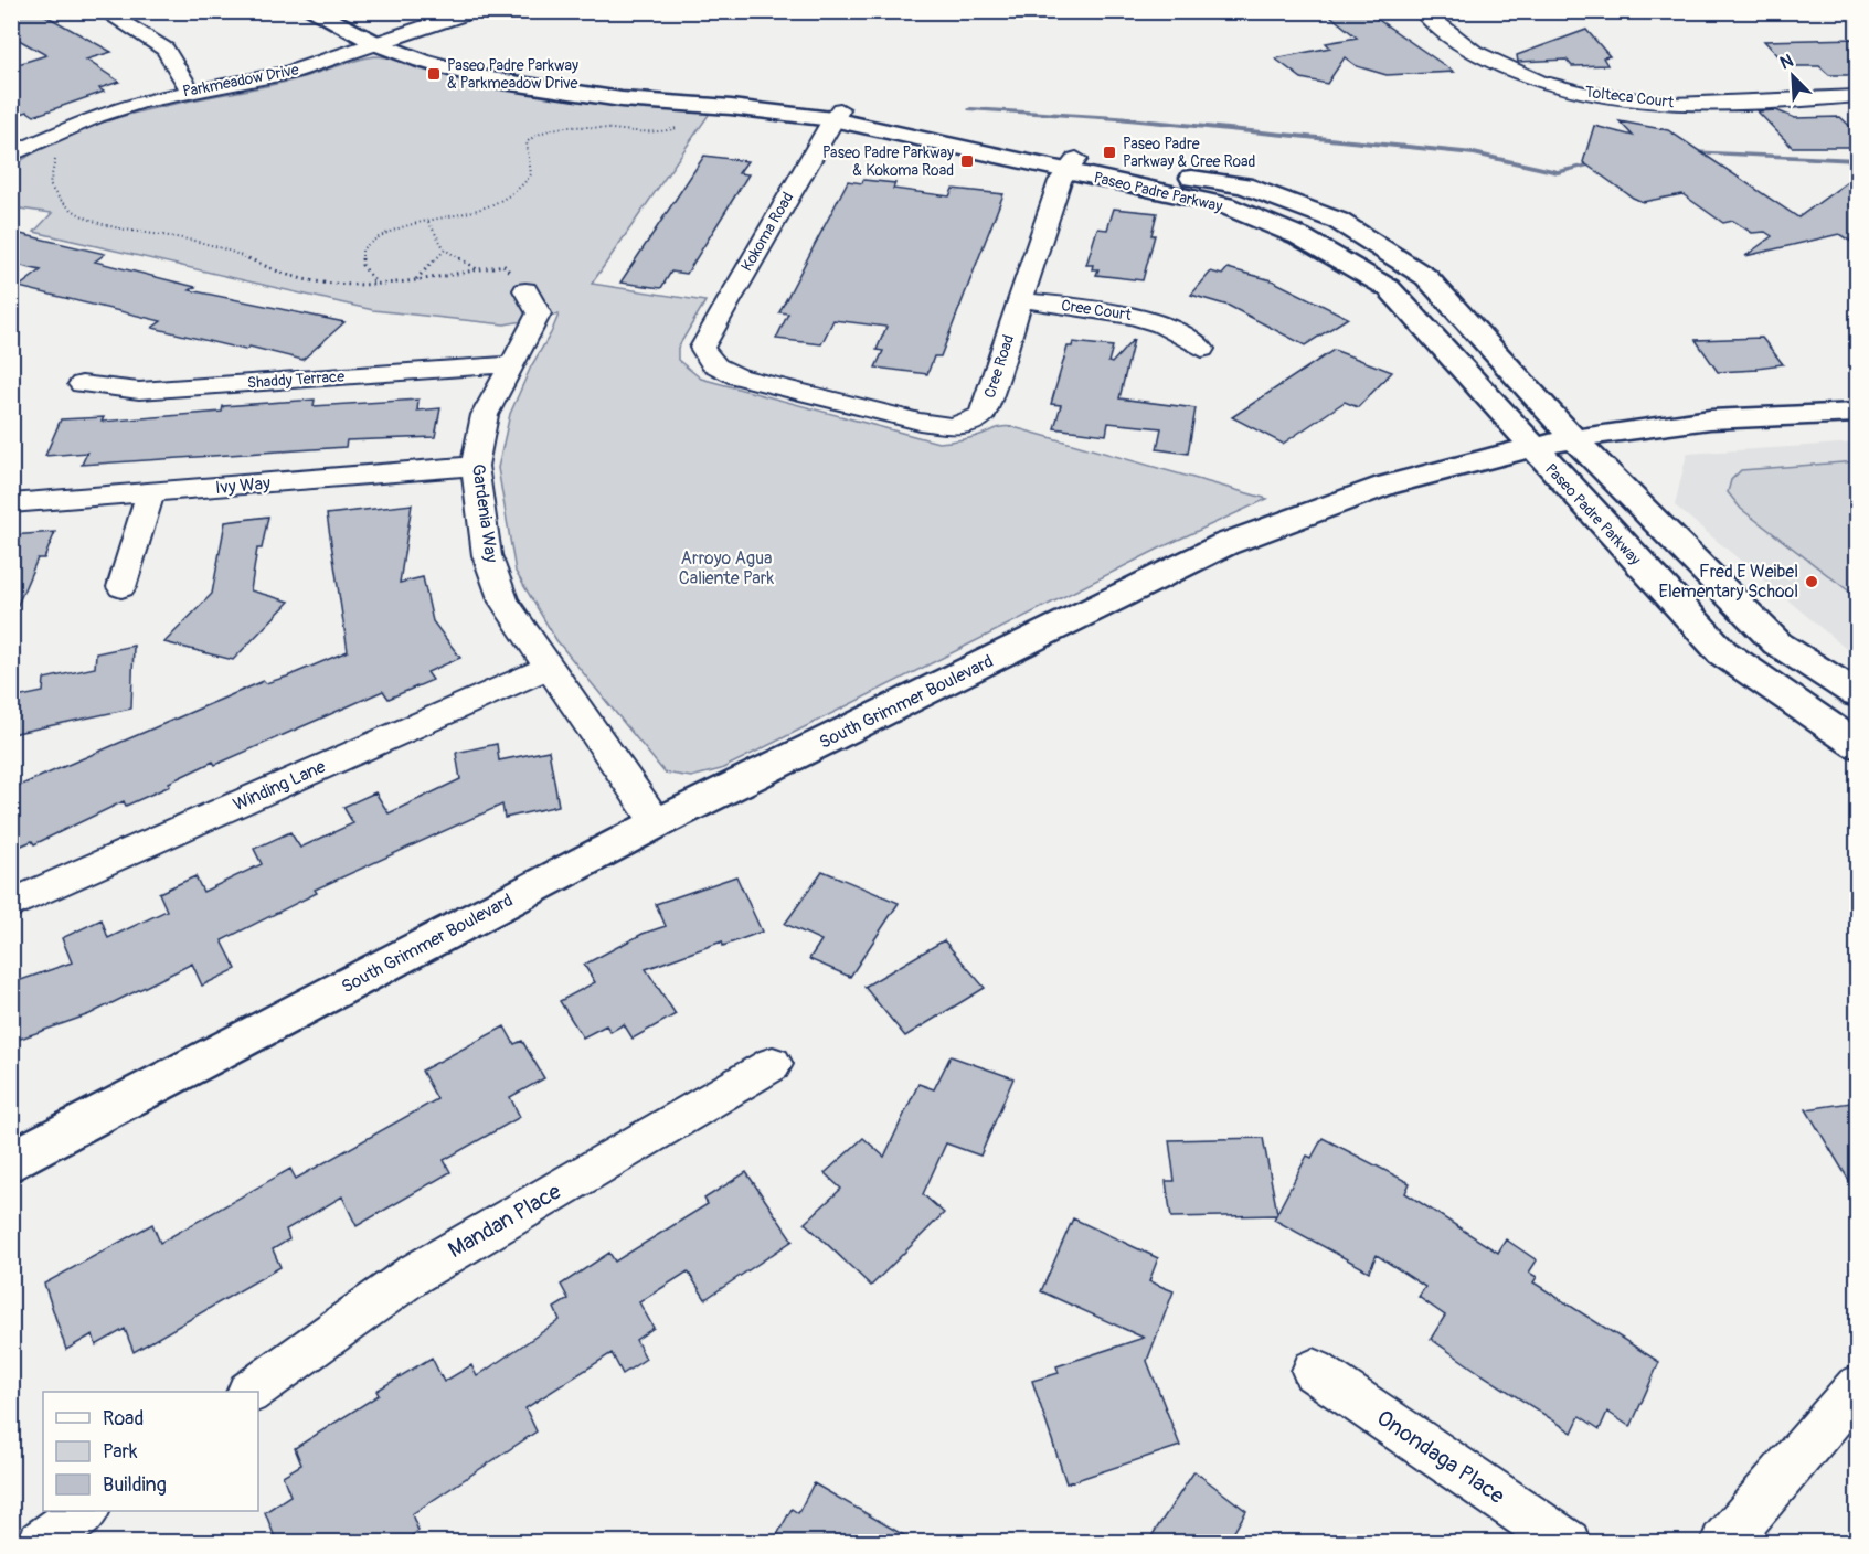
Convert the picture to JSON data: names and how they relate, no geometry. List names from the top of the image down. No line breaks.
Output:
{"streets":{"main road":["Paseo Padre Parkway","South Grimmer Boulevard"],"street":["Parkmeadow Drive","Tolteca Court","Kokoma Road","Cree Court","Cree Road","Shaddy Terrace","Ivy Way","Gardenia Way","Winding Lane","Mandan Place","Onondaga Place"]},"crossings":[["Parkmeadow Drive","Paseo Padre Parkway"],["Paseo Padre Parkway","Kokoma Road"],["Paseo Padre Parkway","Cree Road"],["Paseo Padre Parkway","South Grimmer Boulevard"],["Kokoma Road","Cree Road"],["Cree Court","Cree Road"],["Shaddy Terrace","Gardenia Way"],["Ivy Way","Gardenia Way"],["Gardenia Way","South Grimmer Boulevard"],["Gardenia Way","Winding Lane"]],"parks":["Arroyo Agua Caliente Park"],"places":{"transit":["Paseo Padre Parkway & Parkmeadow Drive","Paseo Padre Parkway & Cree Road","Paseo Padre Parkway & Kokoma Road"],"other":["Fred E Weibel Elementary School"]},"legend":["Road","Park","Building"],"north":"top left"}
